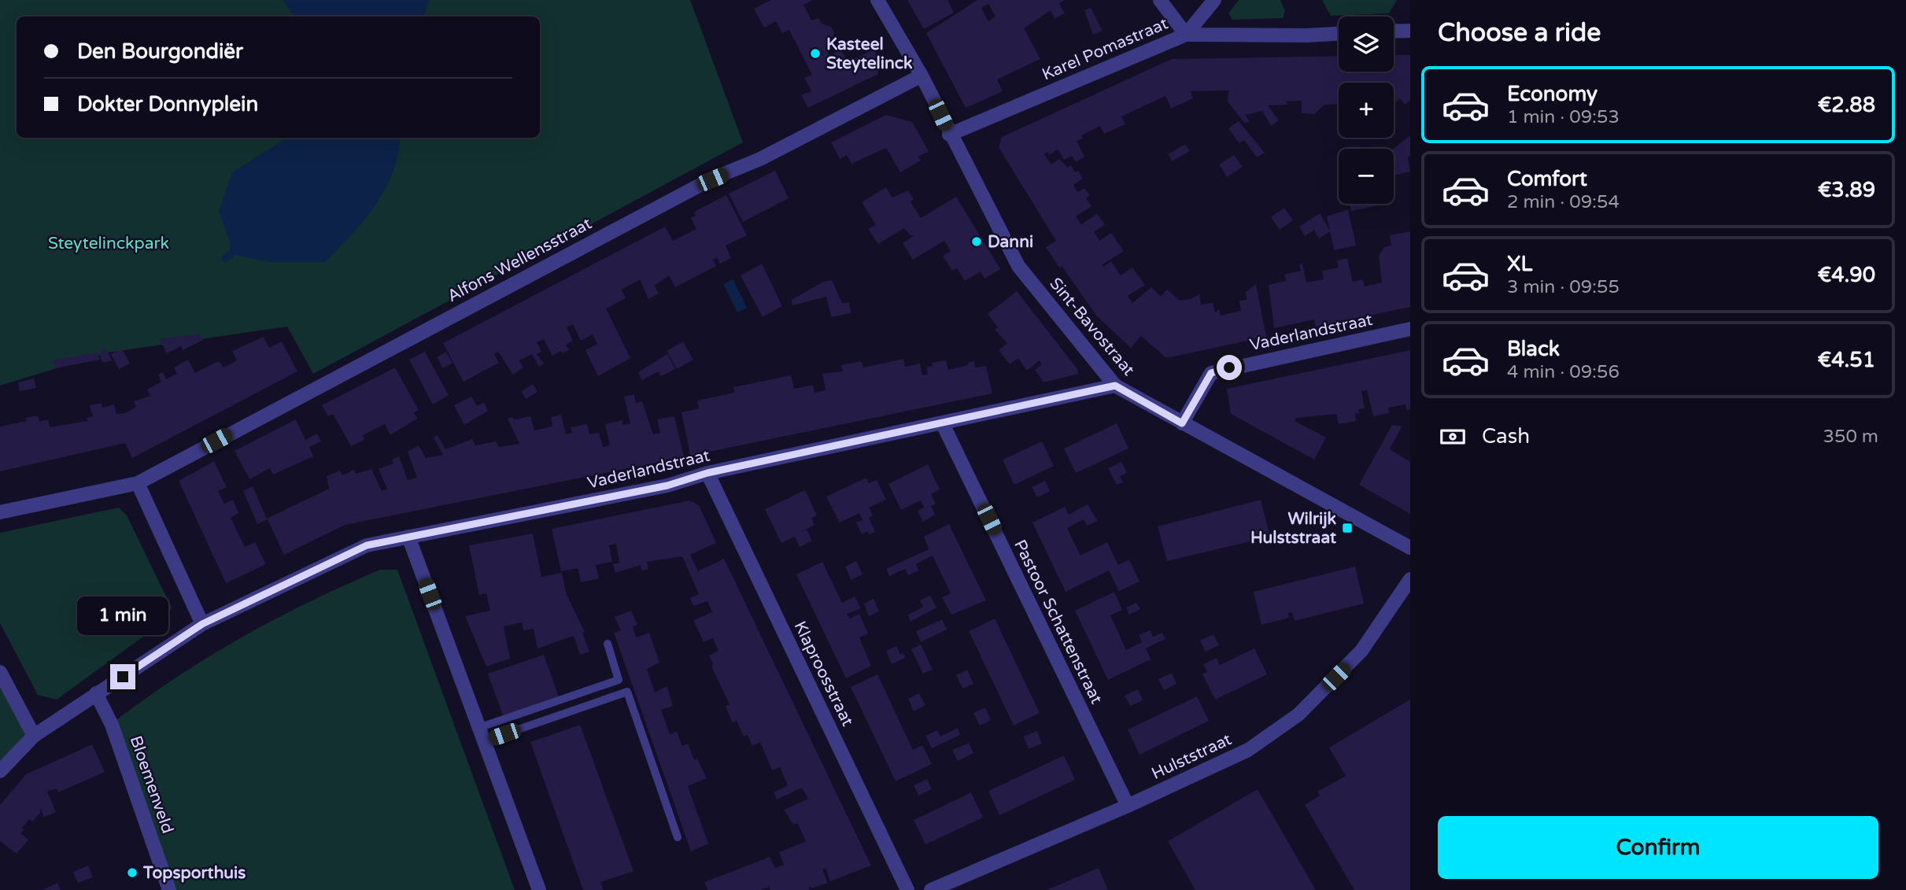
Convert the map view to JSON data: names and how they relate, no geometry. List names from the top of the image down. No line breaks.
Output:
{"streets":{"street":["Karel Pomastraat","Alfons Wellensstraat","Sint-Bavostraat","Vaderlandstraat","Pastoor Schattenstraat","Klaproosstraat","Hulststraat","Bloemenveld"]},"crossings":[["Karel Pomastraat","Sint-Bavostraat"],["Alfons Wellensstraat","Sint-Bavostraat"],["Sint-Bavostraat","Vaderlandstraat"],["Vaderlandstraat","Pastoor Schattenstraat"],["Vaderlandstraat","Klaproosstraat"],["Vaderlandstraat","Bloemenveld"],["Pastoor Schattenstraat","Hulststraat"]],"parks":["Steytelinckpark"],"places":{"other":["Kasteel Steytelinck","Danni","Topsporthuis"],"transit":["Wilrijk Hulststraat"]},"page":{"heading":"Choose a ride","map_buttons":["+","−"],"banner":["Den Bourgondiër","Dokter Donnyplein"],"list":[{"name":"Economy","note":"1 min · 09:53","value":"€2.88"},{"name":"Comfort","note":"2 min · 09:54","value":"€3.89"},{"name":"XL","note":"3 min · 09:55","value":"€4.90"},{"name":"Black","note":"4 min · 09:56","value":"€4.51"}],"pay":["Cash","350 m"],"bubble":"1 min","buttons":"Confirm"}}
